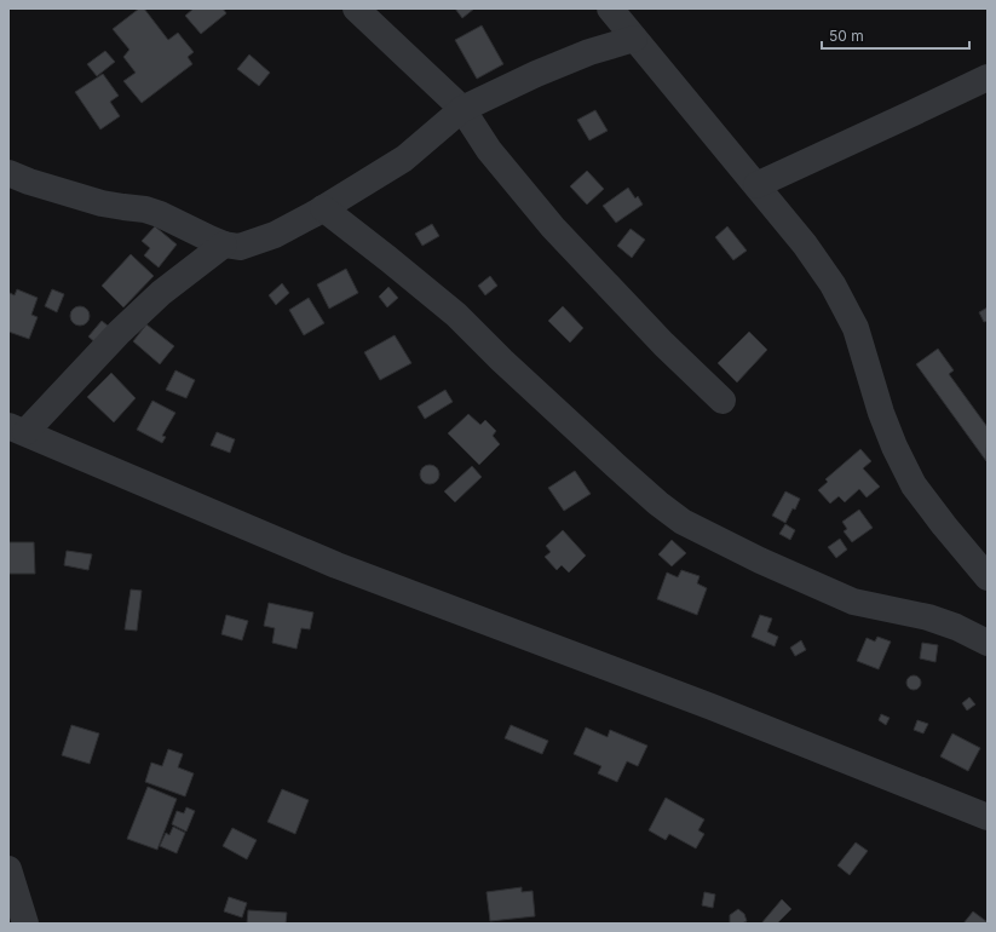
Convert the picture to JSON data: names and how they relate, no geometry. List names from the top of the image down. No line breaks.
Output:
{"scale_bar":"50 m"}
